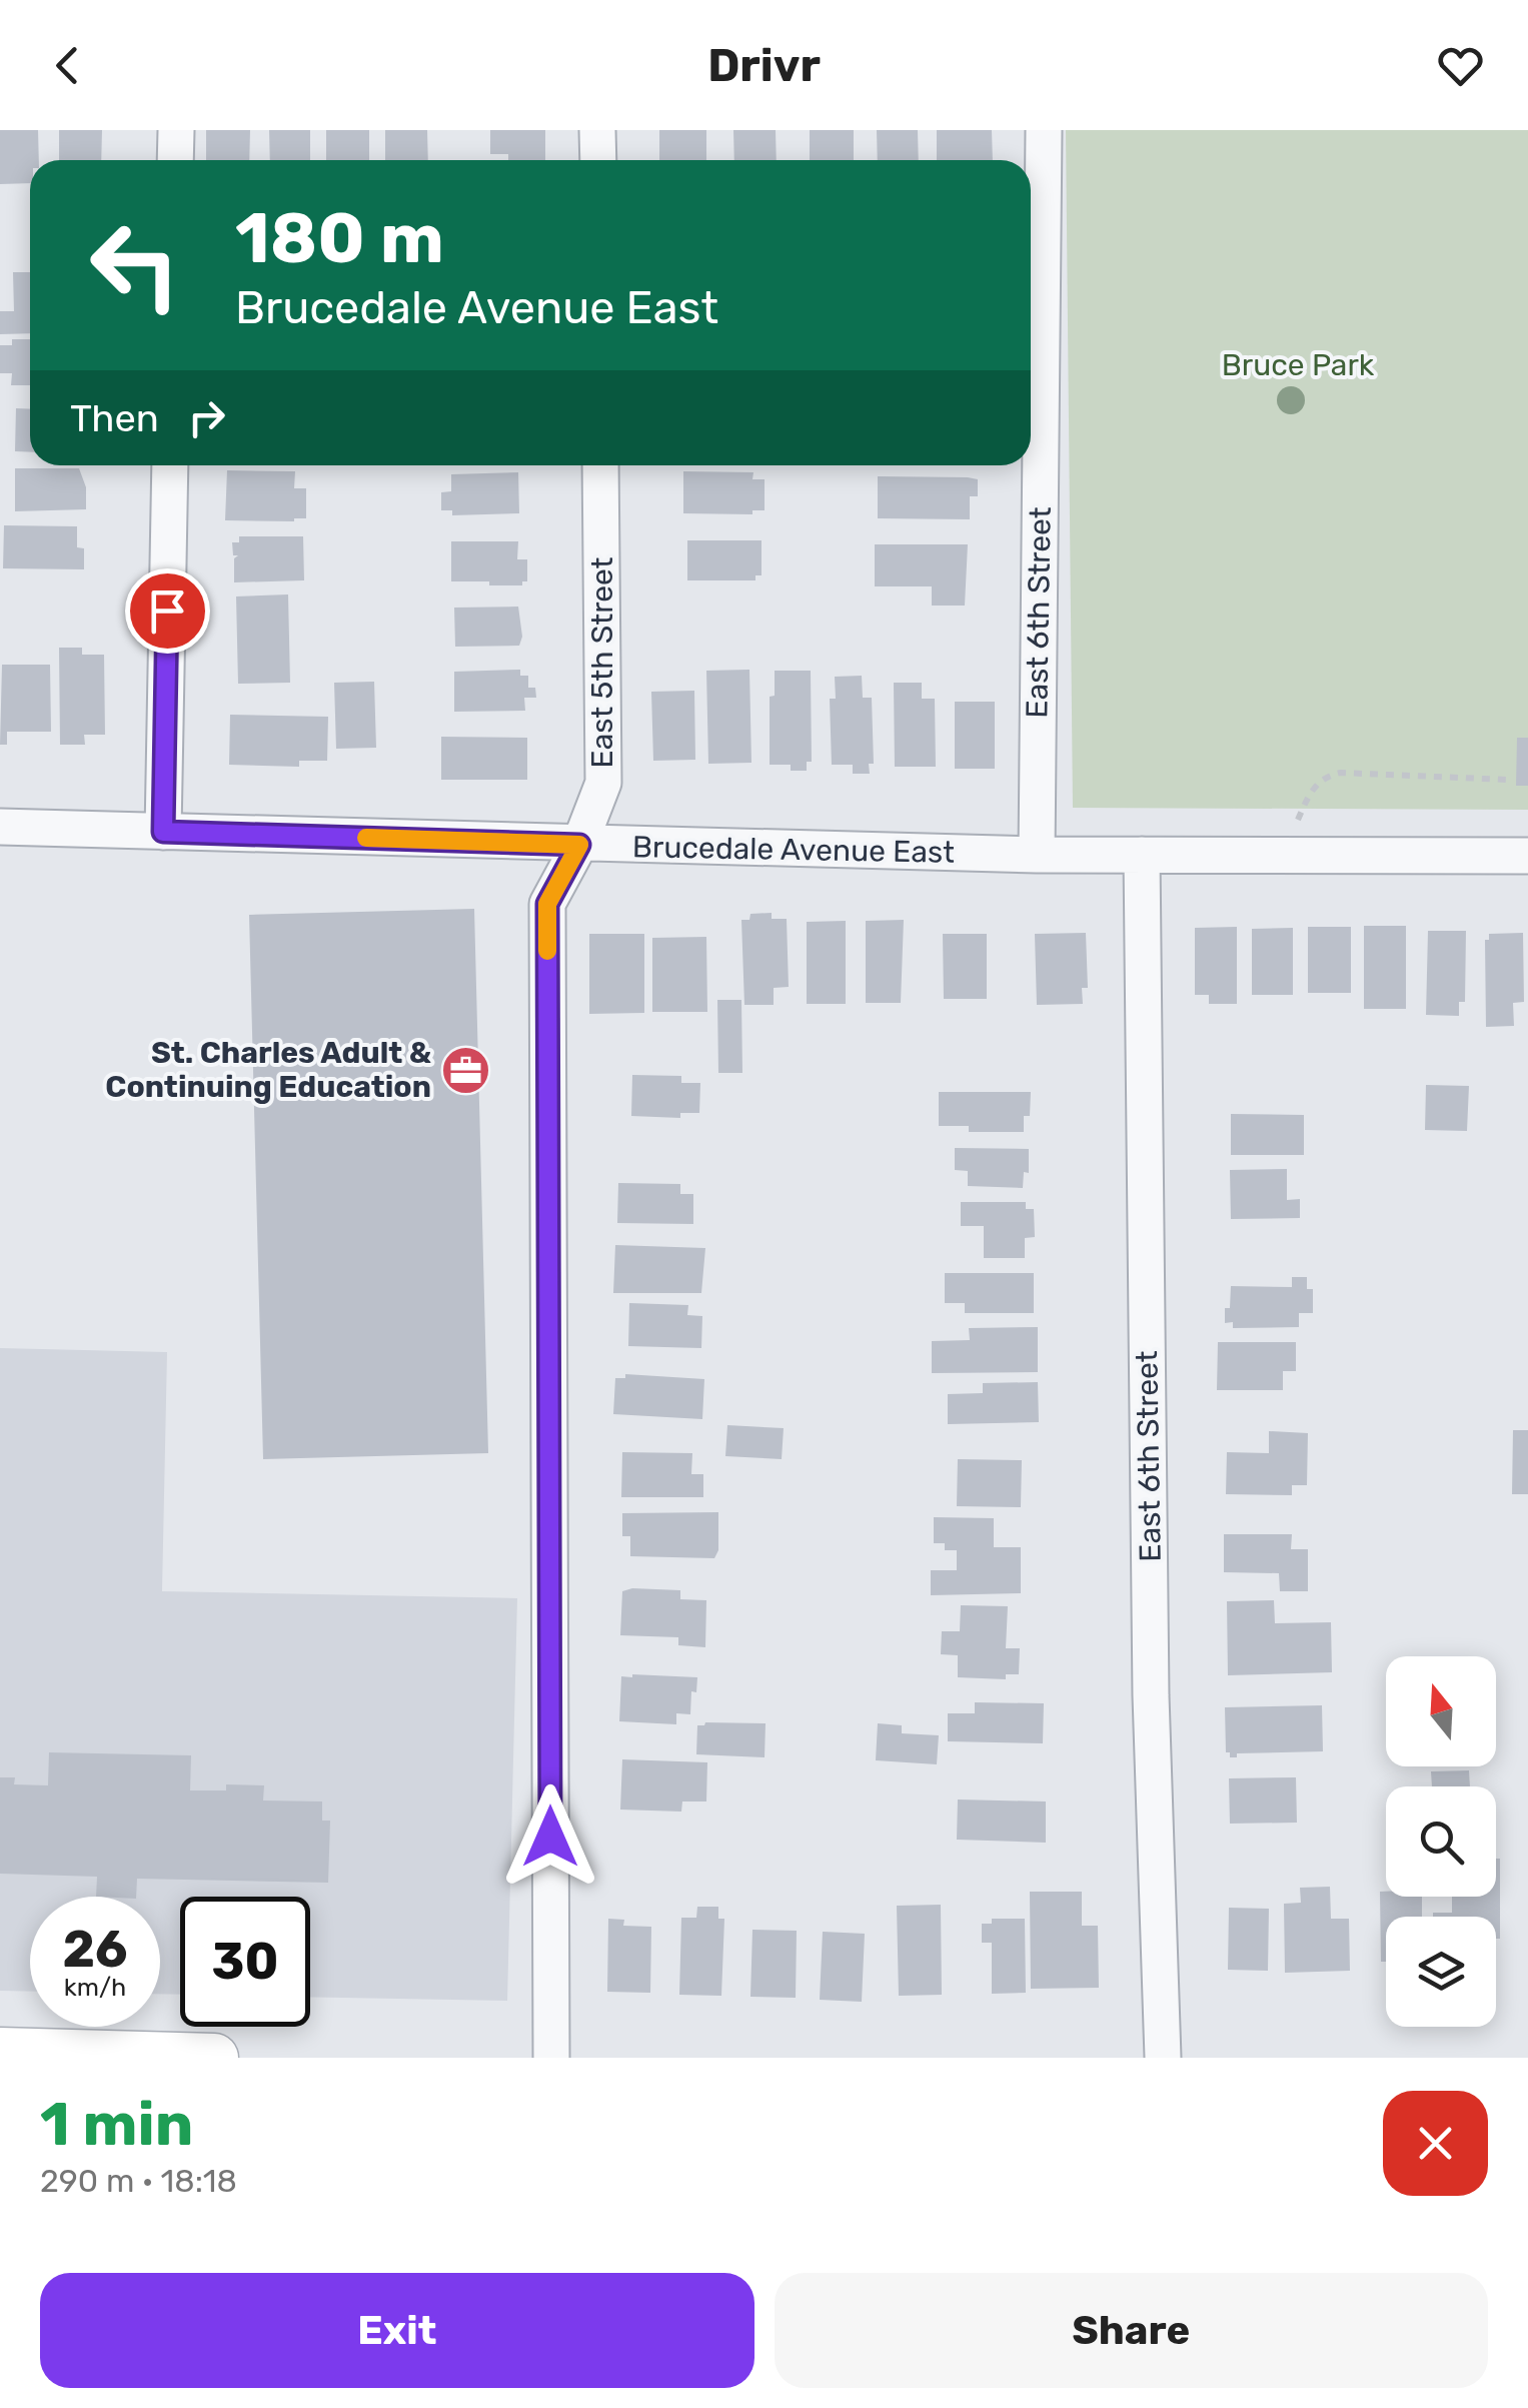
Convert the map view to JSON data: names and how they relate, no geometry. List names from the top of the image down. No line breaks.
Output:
{"streets":{"street":["East 6th Street","East 5th Street","Brucedale Avenue East"]},"crossings":[["East 6th Street","Brucedale Avenue East"],["East 5th Street","Brucedale Avenue East"]],"parks":["Bruce Park"],"places":{"office":["St. Charles Adult & Continuing Education"]},"north":"top","page":{"header":"Drivr","turn":["180 m","Brucedale Avenue East"],"then":"Then","speed":"26 km/h","limit":"30","heading":["1 min","290 m · 18:18"],"buttons":["Exit","Share"]}}
